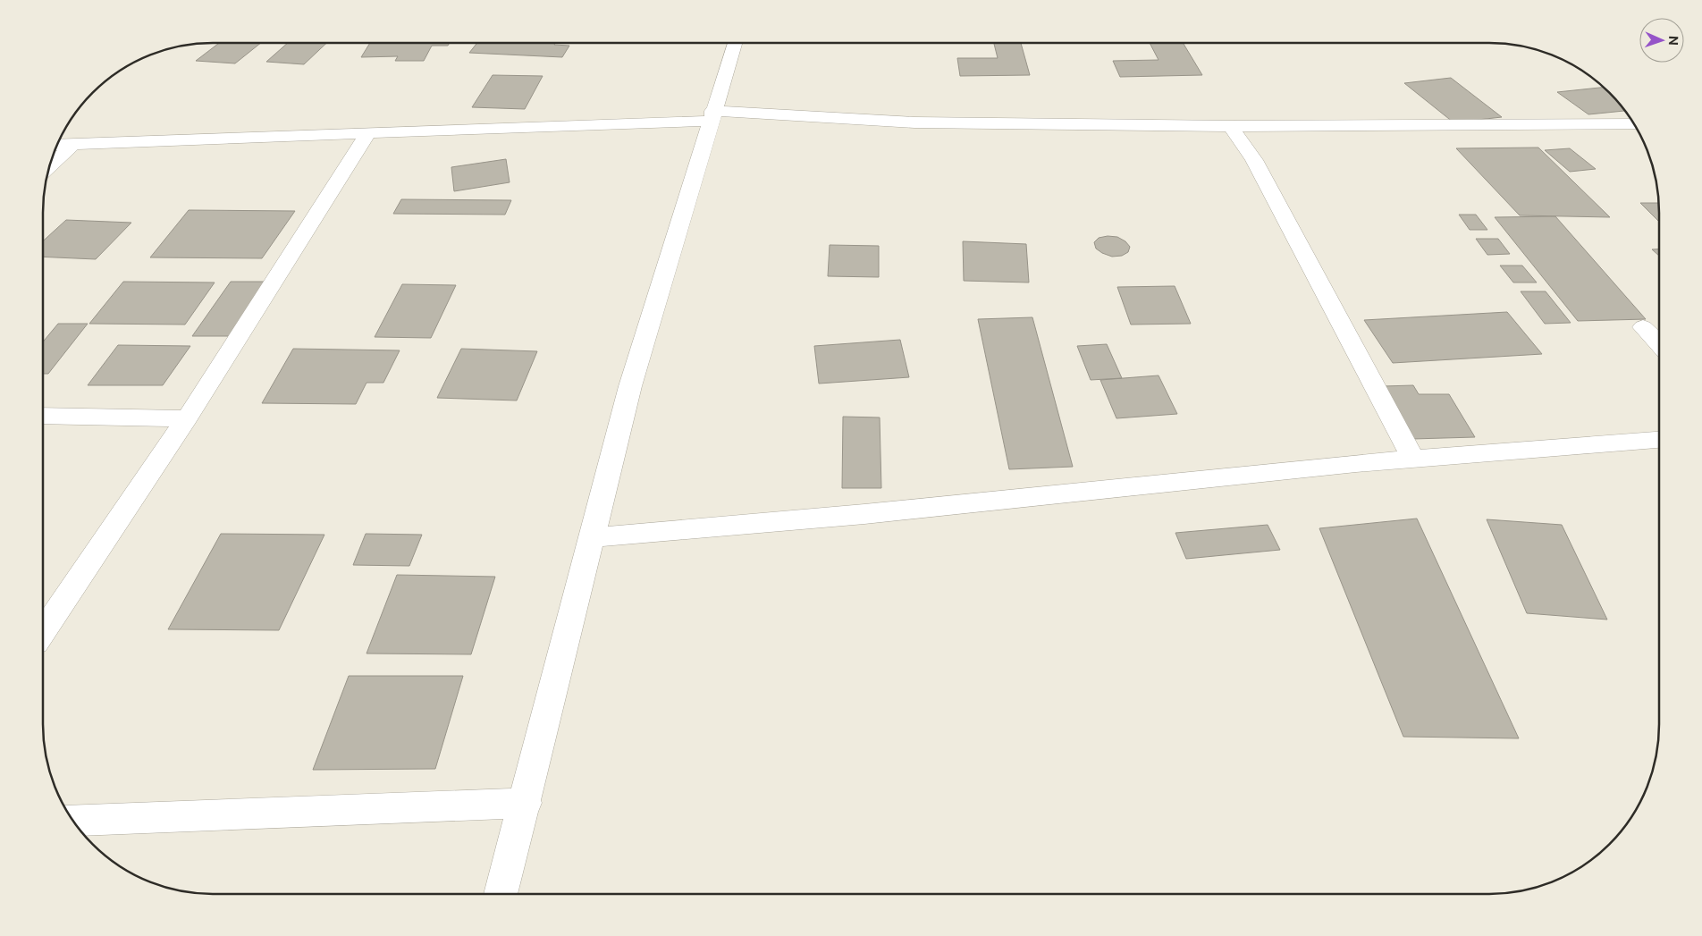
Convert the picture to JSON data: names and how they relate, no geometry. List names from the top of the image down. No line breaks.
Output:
{"north":"right"}
